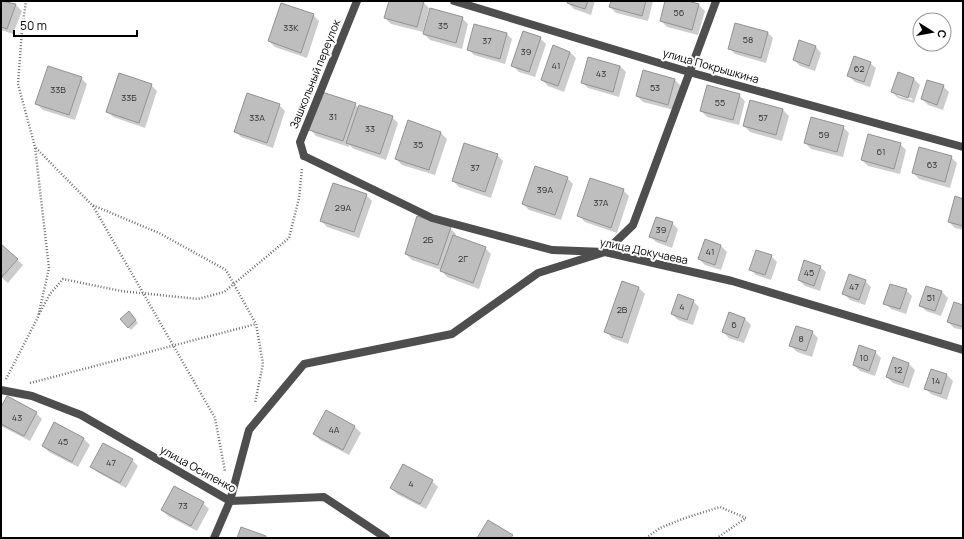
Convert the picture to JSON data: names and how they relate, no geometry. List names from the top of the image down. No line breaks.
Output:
{"streets":{"street":["улица Покрышкина","Зашкольный переулок","улица Докучаева","улица Осипенко"]},"crossings":[["Зашкольный переулок","улица Докучаева"]],"house_numbers":["56","35","33К","58","37","39","41","62","43","53","33В","33Б","55","31","33А","57","33","59","35","61","63","37","39А","37А","29А","39","2Б","41","2Г","45","47","51","4","2В","6","8","10","12","14","43","4А","45","47","4","73"],"scale_bar":"50 m","north":"right"}
